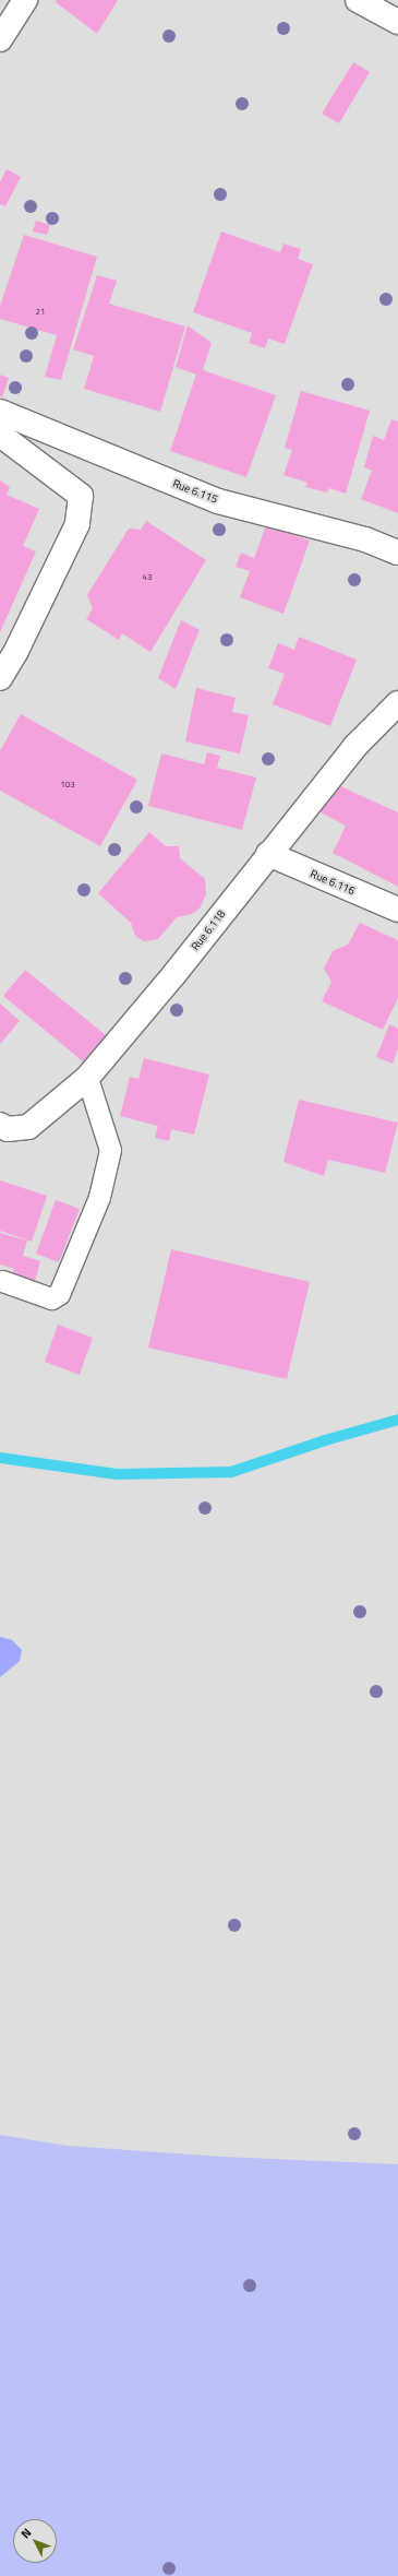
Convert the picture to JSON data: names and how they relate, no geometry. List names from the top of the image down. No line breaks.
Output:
{"streets":{"street":["Rue 6.115","Rue 6.116","Rue 6.118"]},"crossings":[["Rue 6.116","Rue 6.118"]],"house_numbers":["21","43","103"],"north":"top left"}
